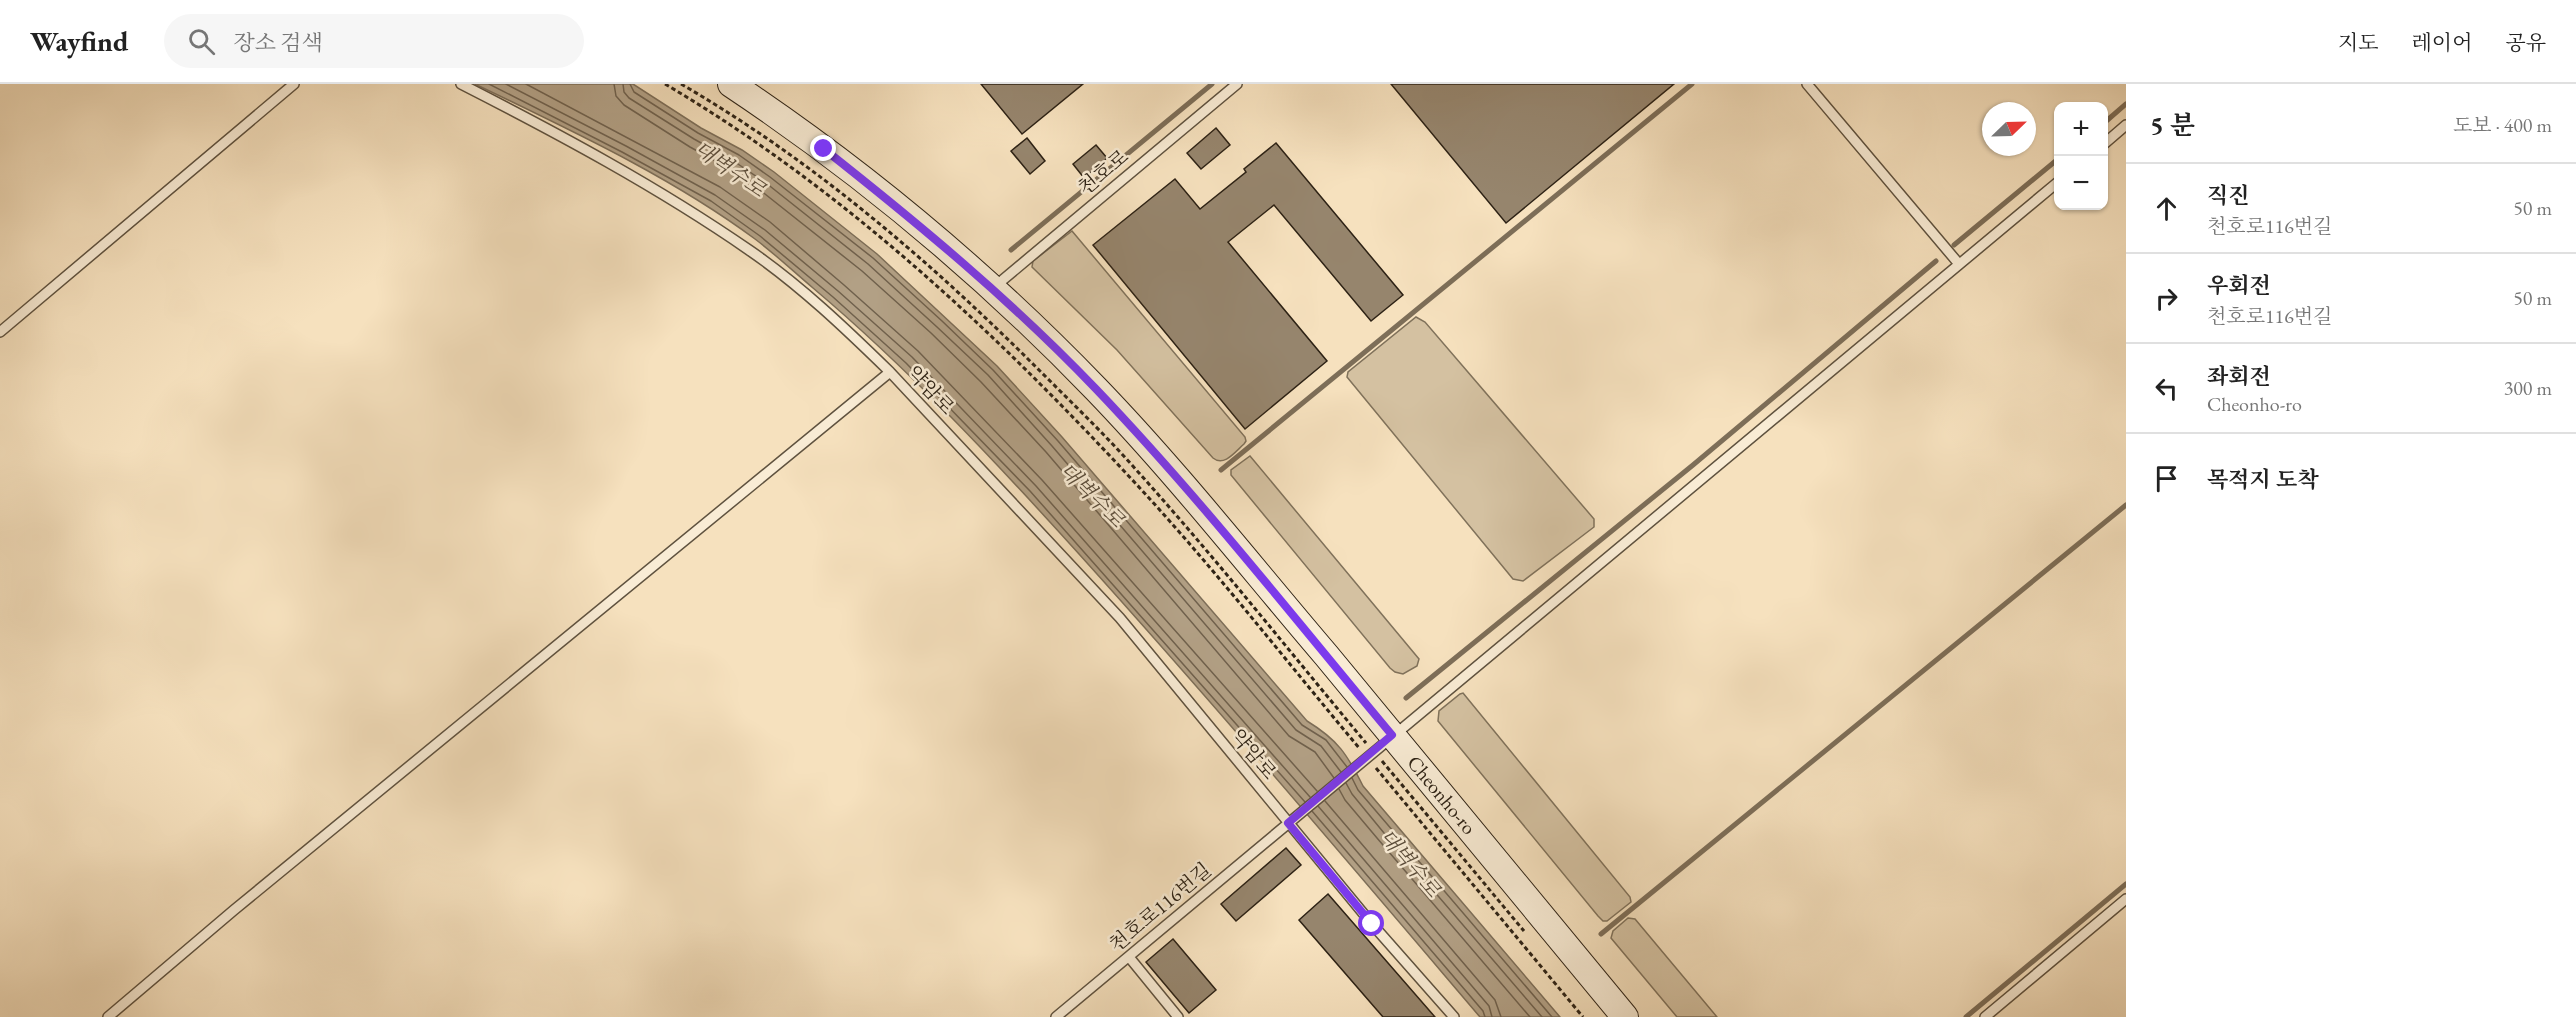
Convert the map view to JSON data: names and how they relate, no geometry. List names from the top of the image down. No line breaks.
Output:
{"streets":{"street":["Cheonho-ro"],"lane":["천호로","약암로","천호로116번길"]},"crossings":[["천호로","Cheonho-ro"],["약암로","천호로116번길"],["Cheonho-ro","천호로116번길"]],"water":["대벽수로"],"north":"top right","page":{"header":"Wayfind","search":"장소 검색","nav":["지도","레이어","공유"],"heading":["5 분","도보 · 400 m"],"map_buttons":["+","−"],"list":[["직진","천호로116번길","50 m"],["우회전","천호로116번길","50 m"],["좌회전","Cheonho-ro","300 m"],"목적지 도착"]}}
